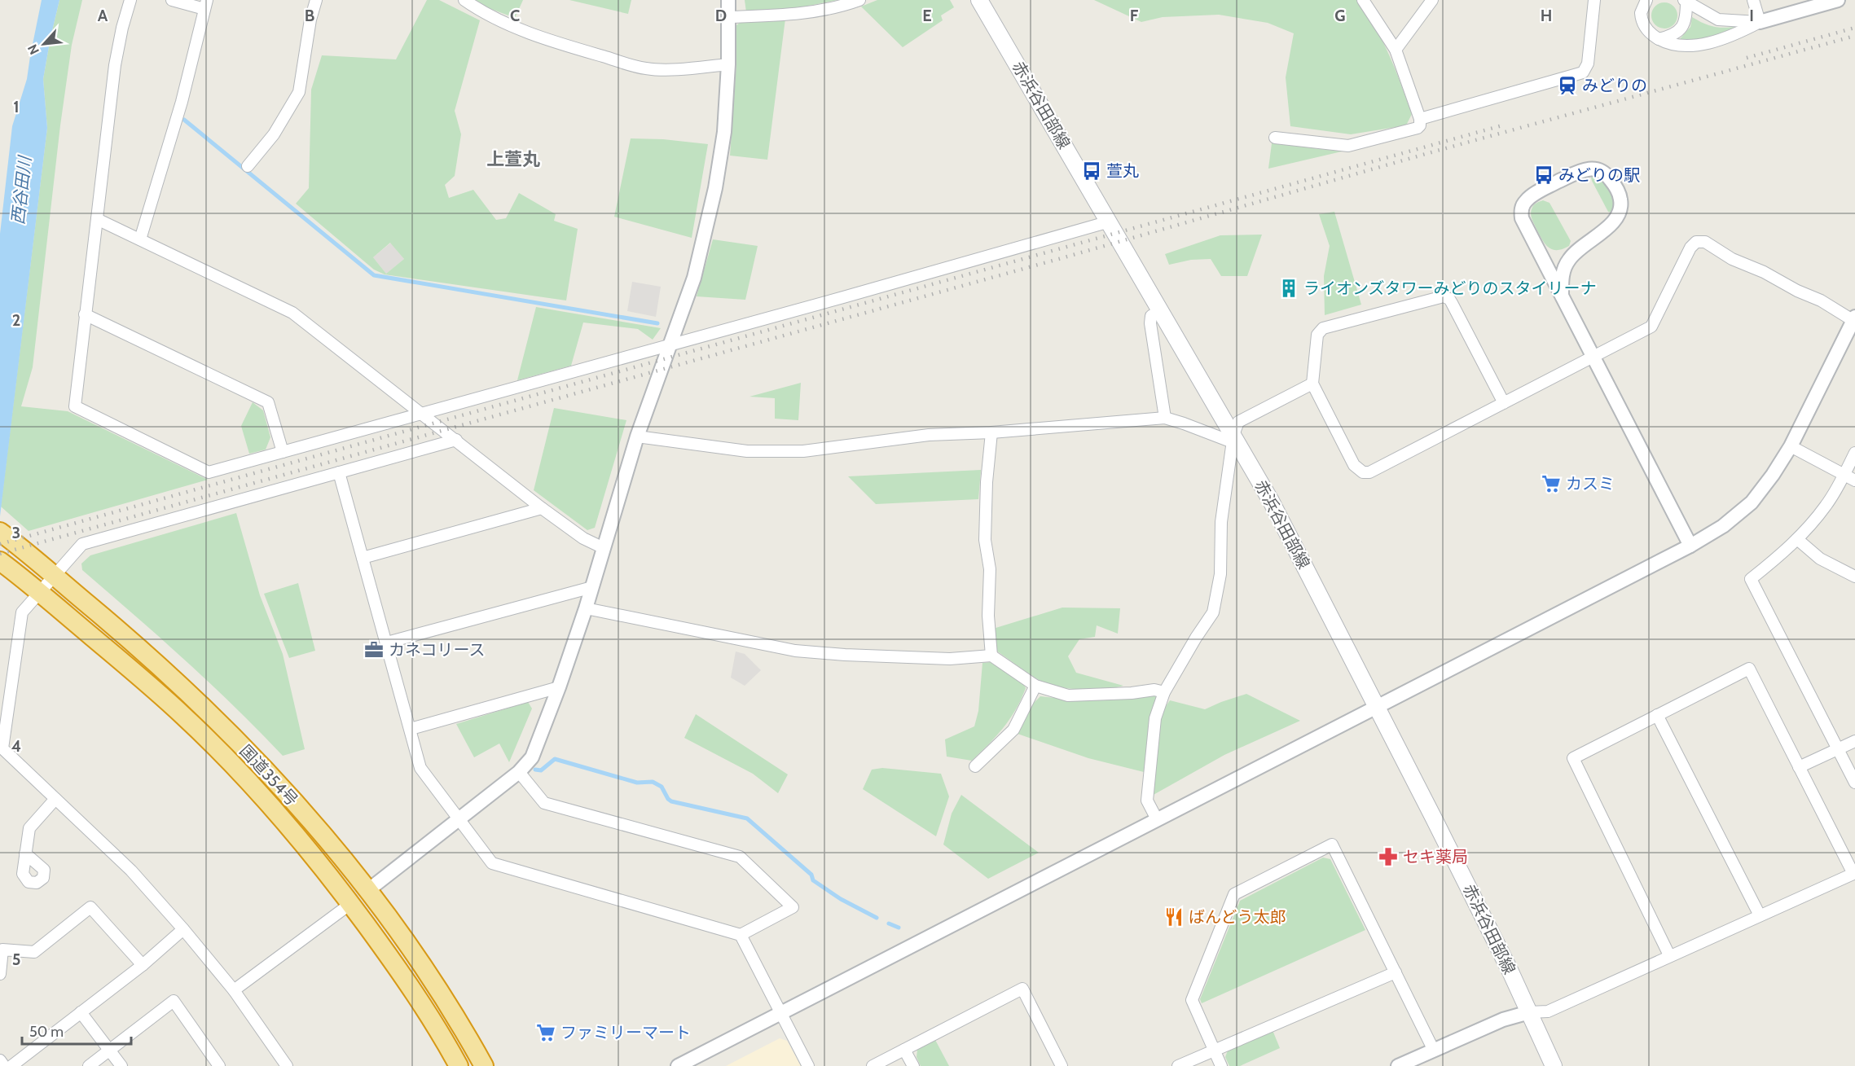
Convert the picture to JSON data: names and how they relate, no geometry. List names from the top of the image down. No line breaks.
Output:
{"streets":{"highway":["国道354号"],"main road":["赤浜谷田部線"]},"districts":["上萱丸"],"water":["西谷田川"],"places":{"station":["みどりの"],"bus stop":["萱丸","みどりの駅"],"building":["ライオンズタワーみどりのスタイリーナ"],"supermarket":["カスミ","ファミリーマート"],"office":["カネコリース"],"pharmacy":["セキ薬局"],"restaurant":["ばんどう太郎"]},"scale_bar":"50 m","north":"bottom left","grid":{"columns":["A","B","C","D","E","F","G","H","I"],"rows":["1","2","3","4","5"]}}
